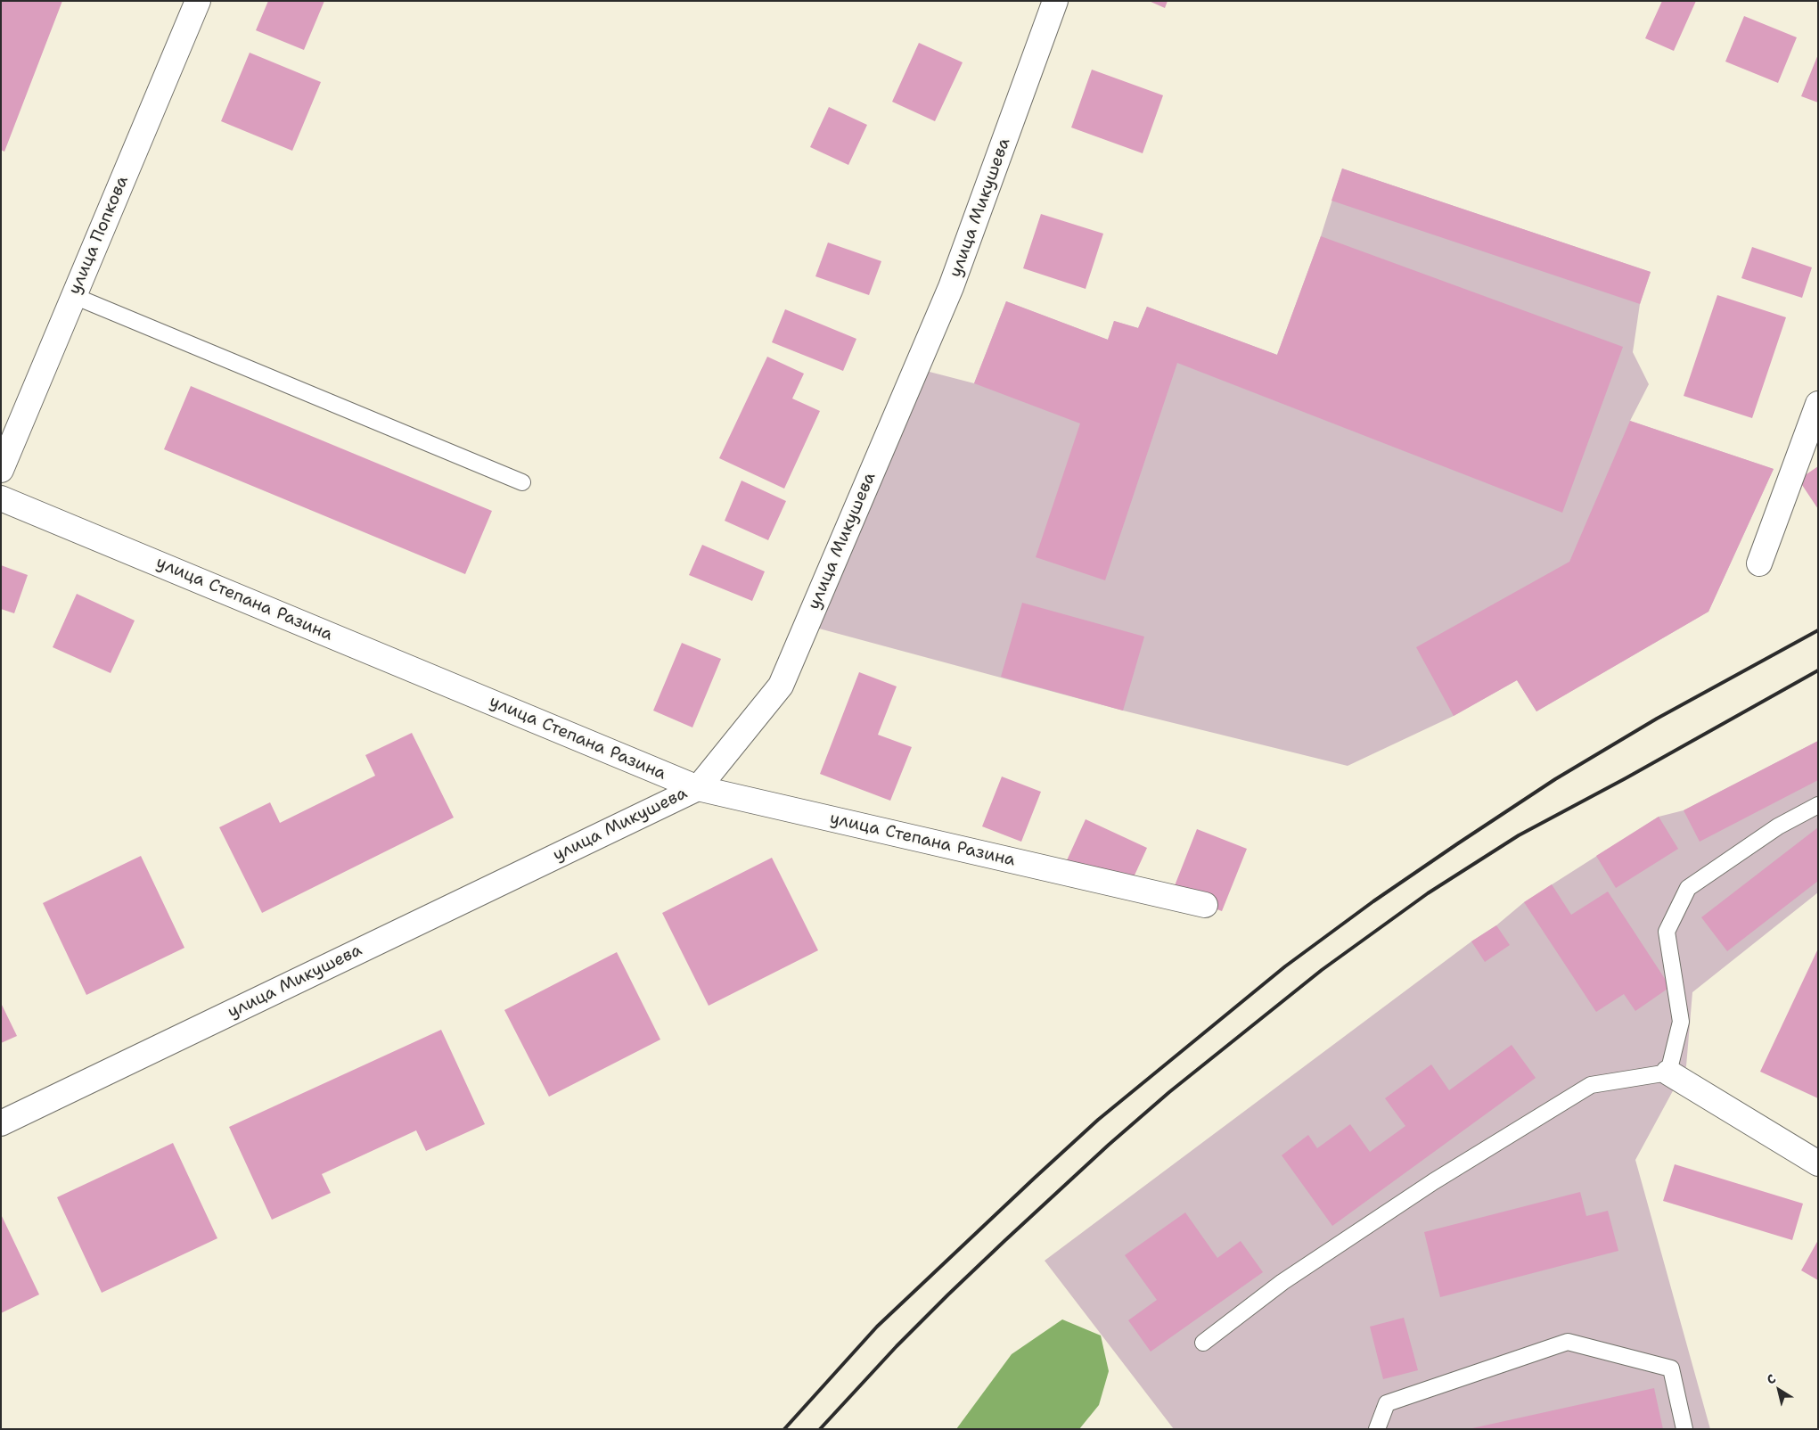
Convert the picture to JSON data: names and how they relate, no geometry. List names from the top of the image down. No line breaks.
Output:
{"streets":{"street":["улица Микушева","улица Попкова","улица Степана Разина"]},"crossings":[["улица Микушева","улица Степана Разина"]],"north":"top left"}
